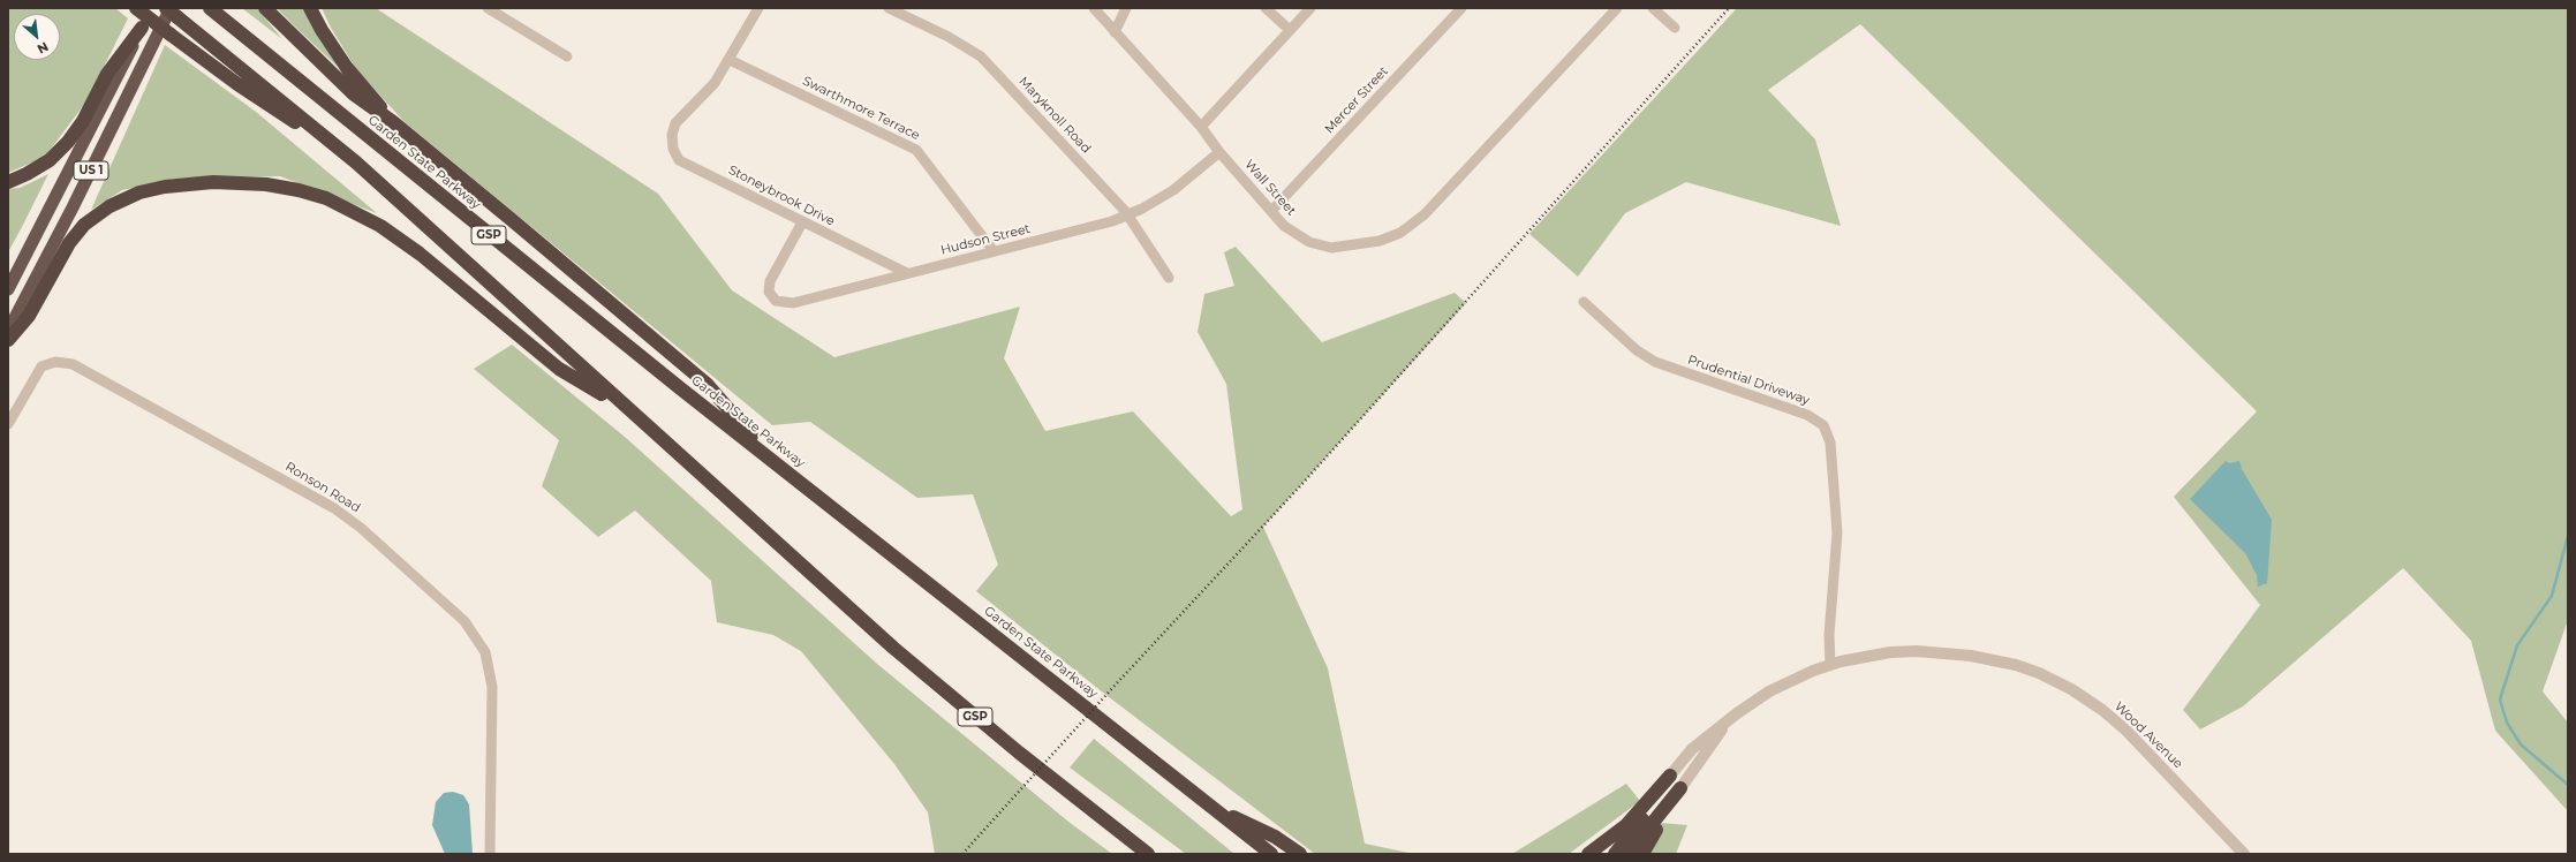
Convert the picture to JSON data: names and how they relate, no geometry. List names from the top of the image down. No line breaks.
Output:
{"streets":{"highway":["Garden State Parkway","US 1","GSP"],"street":["Mercer Street","Swarthmore Terrace","Maryknoll Road","Wall Street","Stoneybrook Drive","Hudson Street","Prudential Driveway","Ronson Road","Wood Avenue"]},"crossings":[["Mercer Street","Wall Street"],["Swarthmore Terrace","Stoneybrook Drive"],["Swarthmore Terrace","Hudson Street"],["Maryknoll Road","Hudson Street"],["US 1","GSP"],["Wall Street","Hudson Street"],["Stoneybrook Drive","Hudson Street"],["Prudential Driveway","Wood Avenue"]],"north":"bottom right"}
